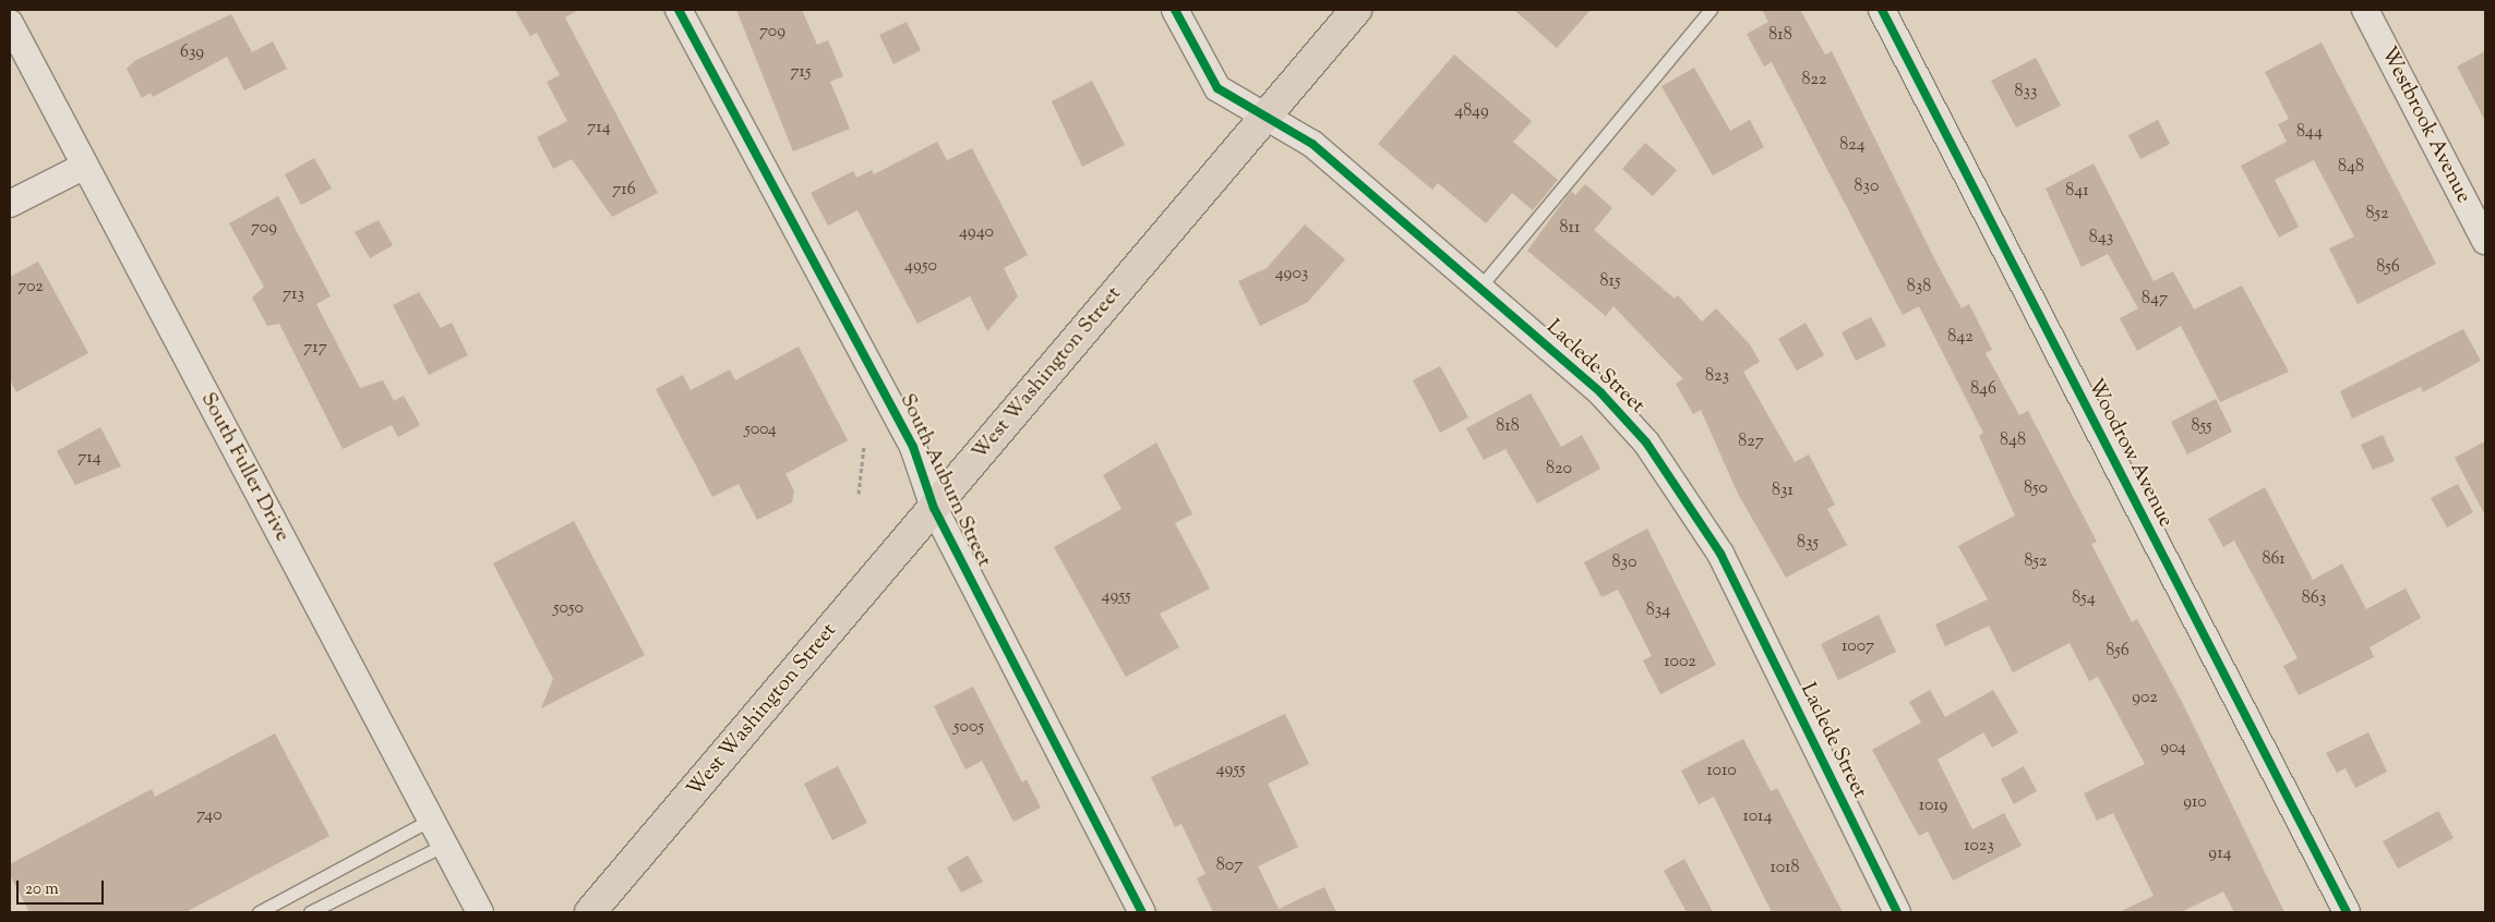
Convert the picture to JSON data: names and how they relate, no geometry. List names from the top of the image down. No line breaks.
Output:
{"streets":{"main road":["West Washington Street"],"street":["Westbrook Avenue","Laclede Street","Woodrow Avenue","South Fuller Drive","South Auburn Street"]},"crossings":[["Laclede Street","West Washington Street"],["West Washington Street","South Auburn Street"]],"house_numbers":["709","818","639","715","822","833","4849","714","844","824","848","830","716","841","852","709","811","4940","843","4950","856","4903","815","702","838","713","847","842","717","823","846","818","855","5004","848","827","714","820","850","831","835","861","852","830","4955","854","863","5050","834","1007","856","1002","902","5005","904","4955","1010","910","1019","740","1014","1023","914","807","1018"],"scale_bar":"20 m"}
